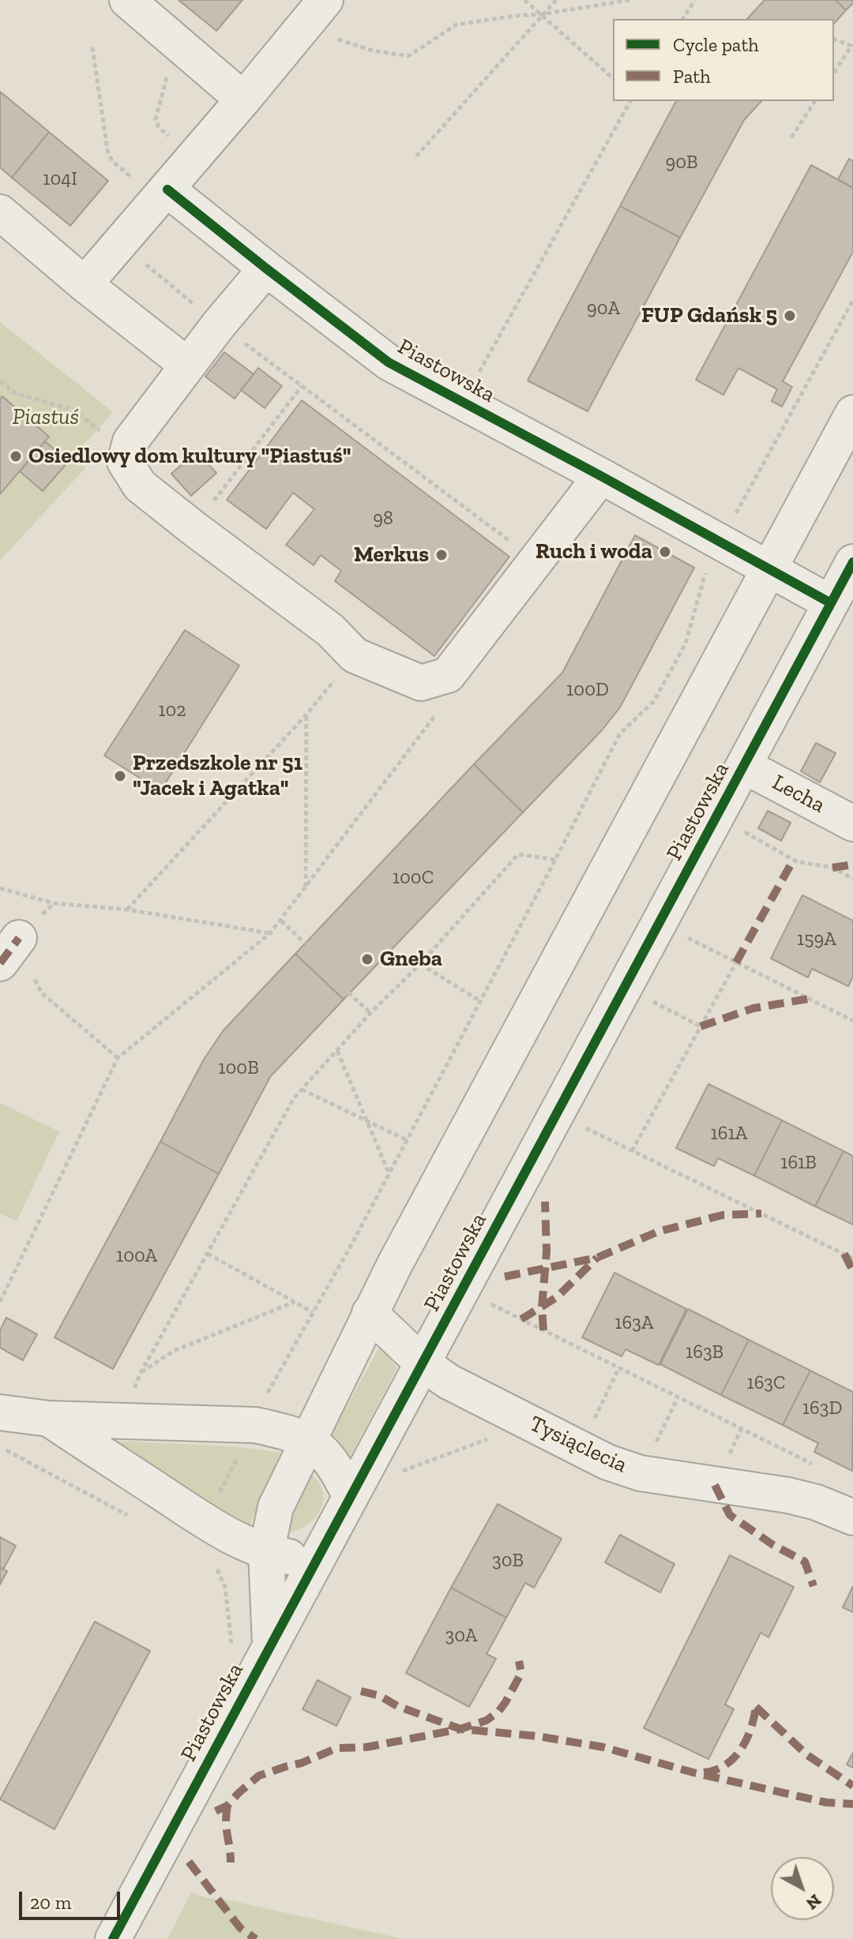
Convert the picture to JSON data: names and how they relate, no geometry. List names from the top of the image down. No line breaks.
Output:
{"streets":{"street":["Piastowska","Lecha","Tysiąclecia"]},"crossings":[["Piastowska","Lecha"],["Piastowska","Tysiąclecia"]],"parks":["Piastuś"],"places":["FUP Gdańsk 5","Osiedlowy dom kultury \"Piastuś\"","Ruch i woda","Merkus","Przedszkole nr 51 \"Jacek i Agatka\"","Gneba"],"house_numbers":["90B","104I","90A","98","100D","102","100C","159A","100B","161A","161B","100A","163A","163B","163C","163D","30B","30A"],"legend":["Cycle path","Path"],"scale_bar":"20 m","north":"bottom right"}
